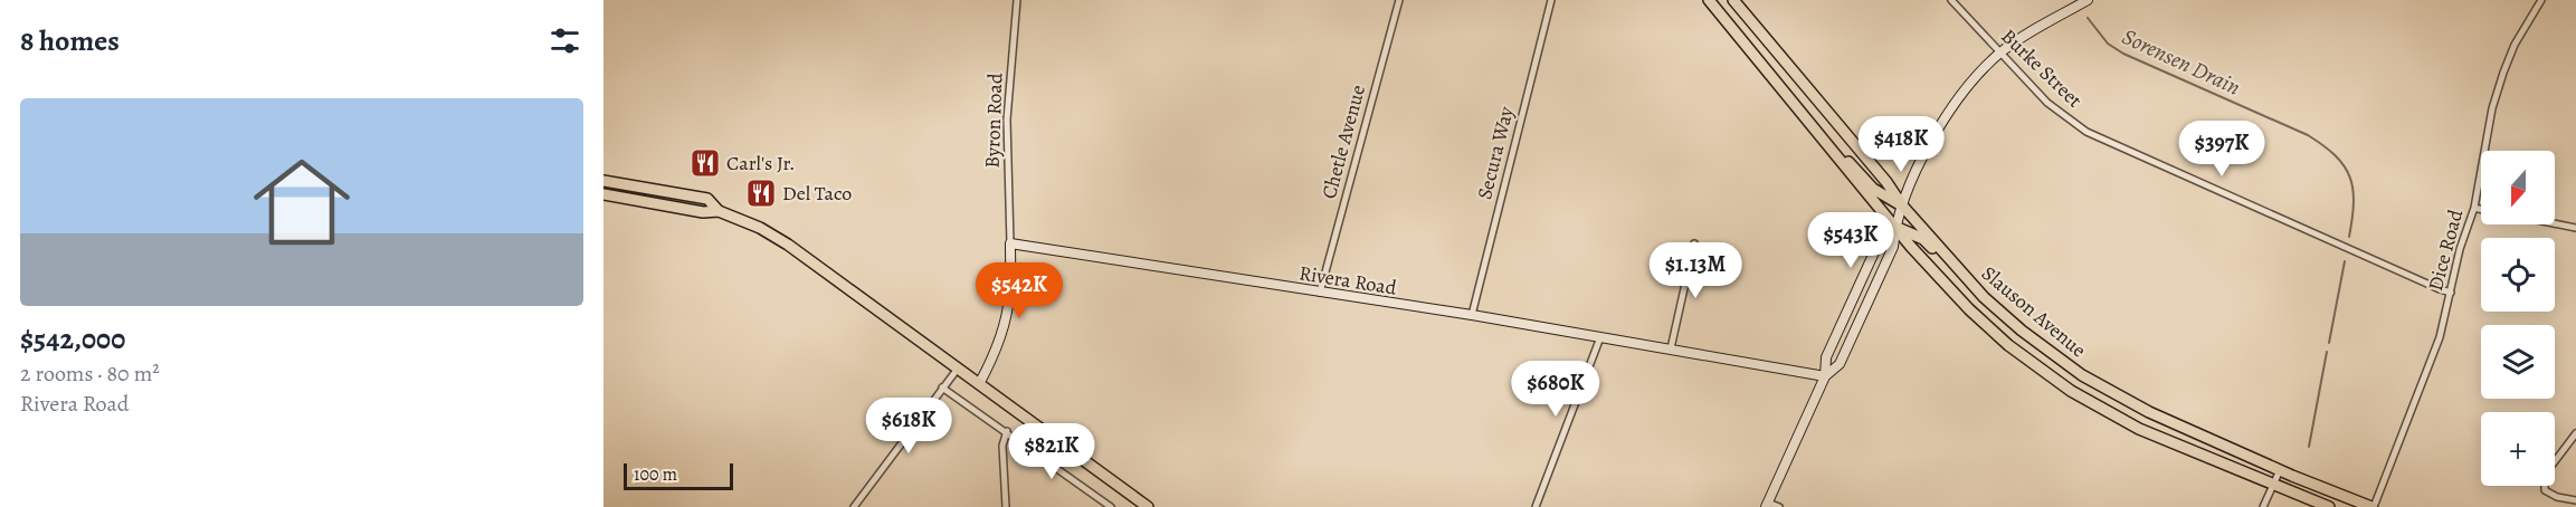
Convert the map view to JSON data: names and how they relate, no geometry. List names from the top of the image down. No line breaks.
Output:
{"streets":{"main road":["Slauson Avenue"],"street":["Burke Street","Byron Road","Chetle Avenue","Secura Way","Dice Road","Rivera Road"]},"crossings":[["Burke Street","Dice Road"],["Byron Road","Rivera Road"],["Chetle Avenue","Rivera Road"],["Secura Way","Rivera Road"],["Dice Road","Slauson Avenue"]],"water":["Sorensen Drain"],"places":{"restaurant":["Carl's Jr.","Del Taco"]},"scale_bar":"100 m","north":"bottom","page":{"heading":"8 homes","list":[{"name":"$542,000","note":"2 rooms · 80 m² · Rivera Road"}],"price":["$418K","$397K","$543K","$1.13M","$542K","$680K","$618K","$821K"],"map_buttons":"+","scale":"100 m"}}
